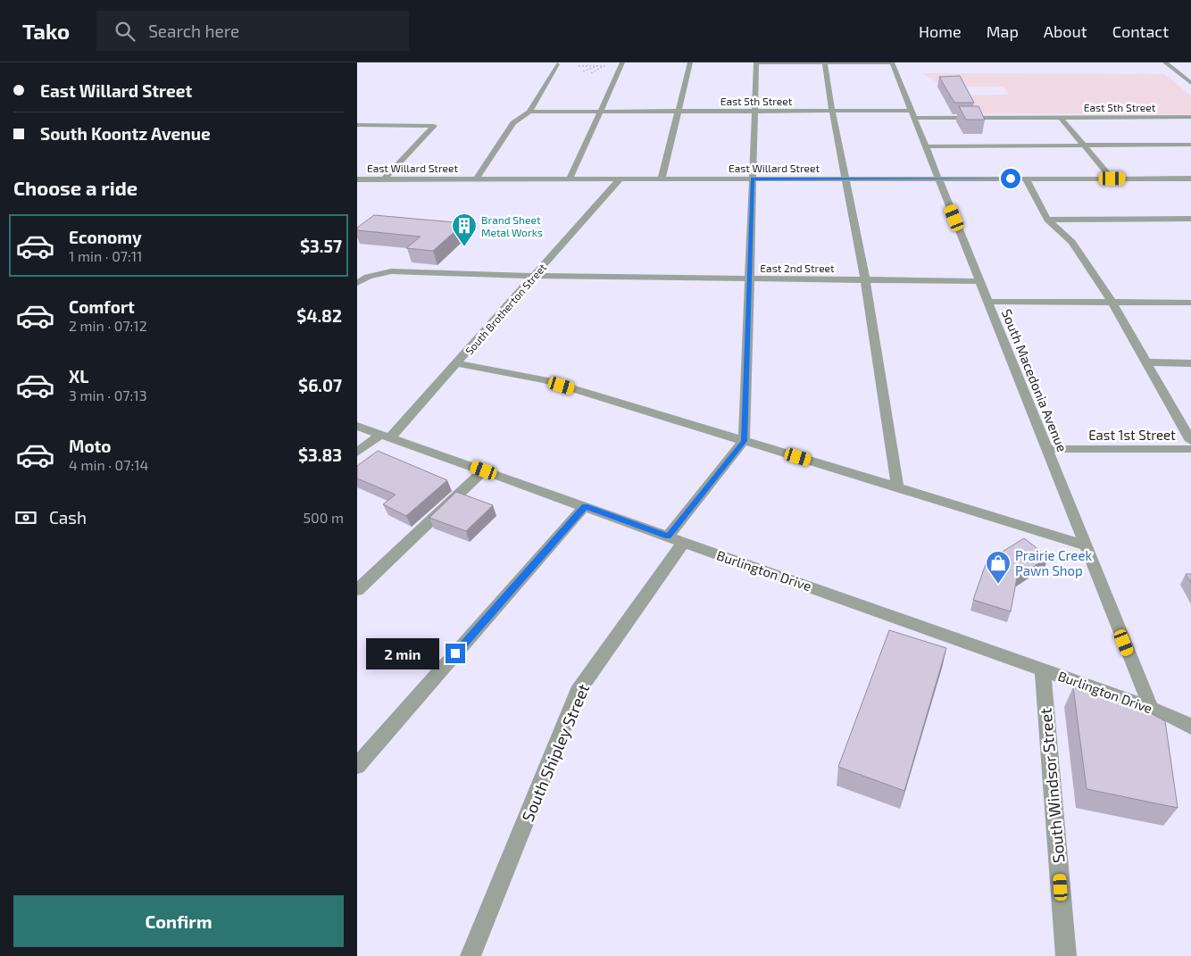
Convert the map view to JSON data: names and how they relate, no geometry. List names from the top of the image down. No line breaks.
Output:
{"streets":{"street":["East 5th Street","East Willard Street","East 2nd Street","South Brotherton Street","South Macedonia Avenue","East 1st Street","Burlington Drive","South Shipley Street","South Windsor Street"]},"crossings":[["East 5th Street","South Macedonia Avenue"],["East Willard Street","South Brotherton Street"],["East Willard Street","South Macedonia Avenue"],["East 2nd Street","South Brotherton Street"],["East 2nd Street","South Macedonia Avenue"],["South Brotherton Street","Burlington Drive"],["South Macedonia Avenue","East 1st Street"],["South Macedonia Avenue","Burlington Drive"],["Burlington Drive","South Shipley Street"],["Burlington Drive","South Windsor Street"]],"places":{"building":["Brand Sheet Metal Works"],"shop":["Prairie Creek Pawn Shop"]},"page":{"header":"Tako","search":"Search here","nav":["Home","Map","About","Contact"],"banner":["East Willard Street","South Koontz Avenue"],"heading":"Choose a ride","list":[{"name":"Economy","note":"1 min · 07:11","value":"$3.57"},{"name":"Comfort","note":"2 min · 07:12","value":"$4.82"},{"name":"XL","note":"3 min · 07:13","value":"$6.07"},{"name":"Moto","note":"4 min · 07:14","value":"$3.83"}],"pay":["Cash","500 m"],"bubble":"2 min","buttons":"Confirm"}}
